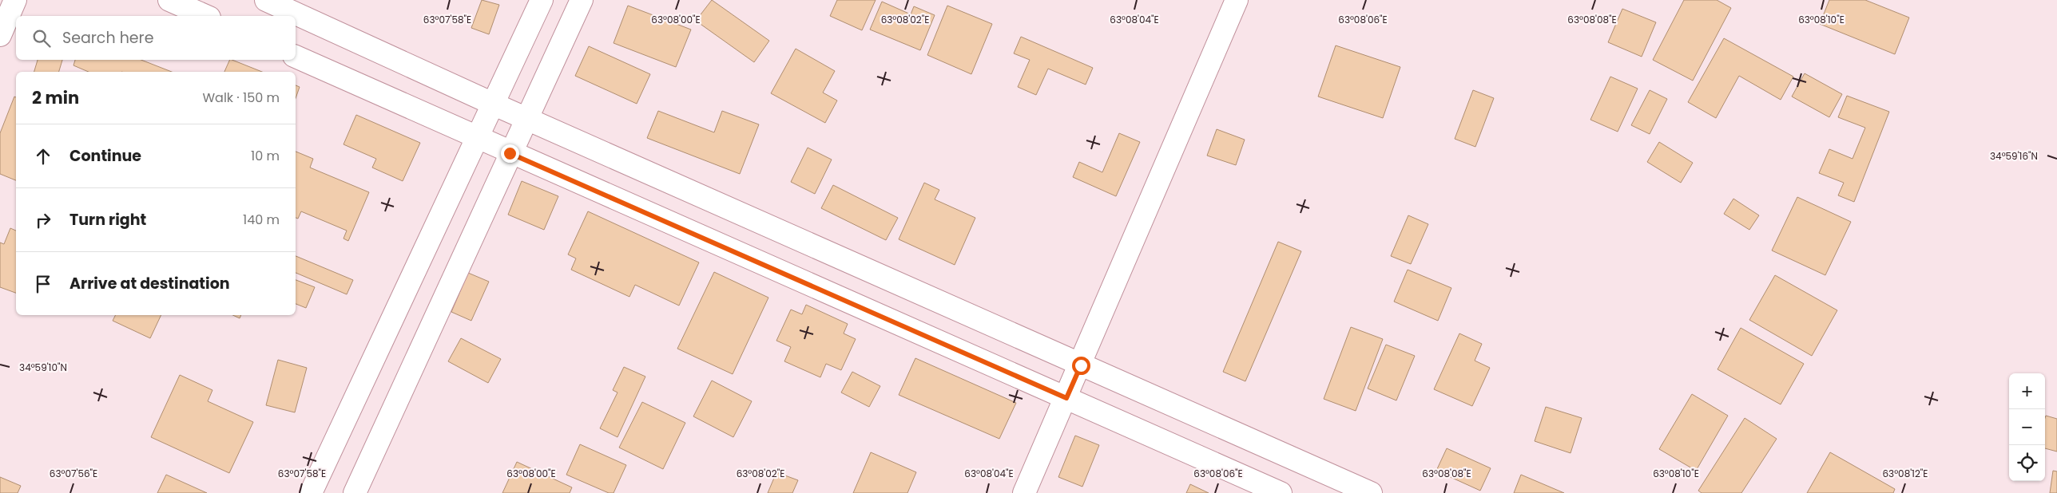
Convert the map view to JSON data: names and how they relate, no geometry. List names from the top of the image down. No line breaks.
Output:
{"page":{"search":"Search here","heading":["2 min","Walk · 150 m"],"list":[["Continue","10 m"],["Turn right","140 m"],"Arrive at destination"],"map_buttons":["+","−"]},"coordinates":["63°07'58\"E","63°08'00\"E","63°08'02\"E","63°08'04\"E","63°08'06\"E","63°08'08\"E","63°08'10\"E","34°59'16\"N","34°59'10\"N","63°07'56\"E","63°08'12\"E"]}
